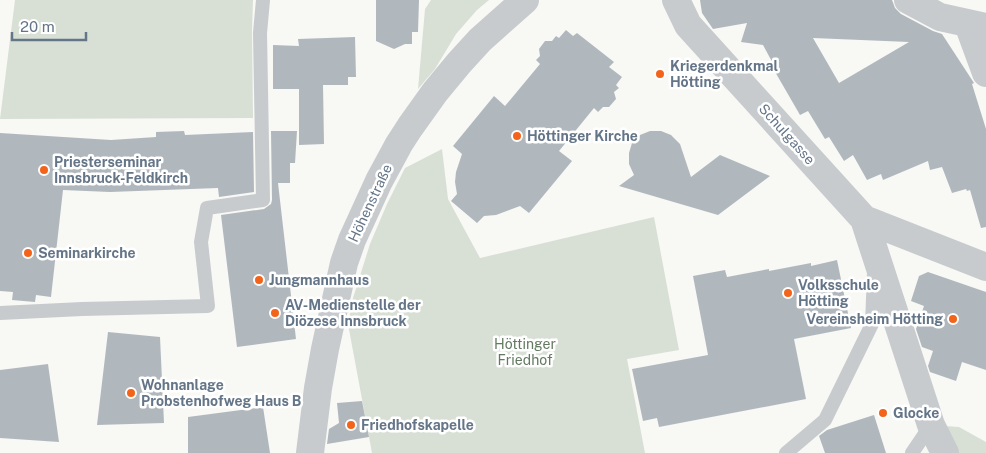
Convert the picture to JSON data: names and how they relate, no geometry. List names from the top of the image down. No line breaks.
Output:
{"streets":{"street":["Schulgasse","Höhenstraße"]},"parks":["Höttinger Friedhof"],"places":["Kriegerdenkmal Hötting","Höttinger Kirche","Priesterseminar Innsbruck-Feldkirch","Seminarkirche","Jungmannhaus","Volksschule Hötting","AV-Medienstelle der Diözese Innsbruck","Vereinsheim Hötting","Wohnanlage Probstenhofweg Haus B","Glocke","Friedhofskapelle"],"scale_bar":"20 m"}
